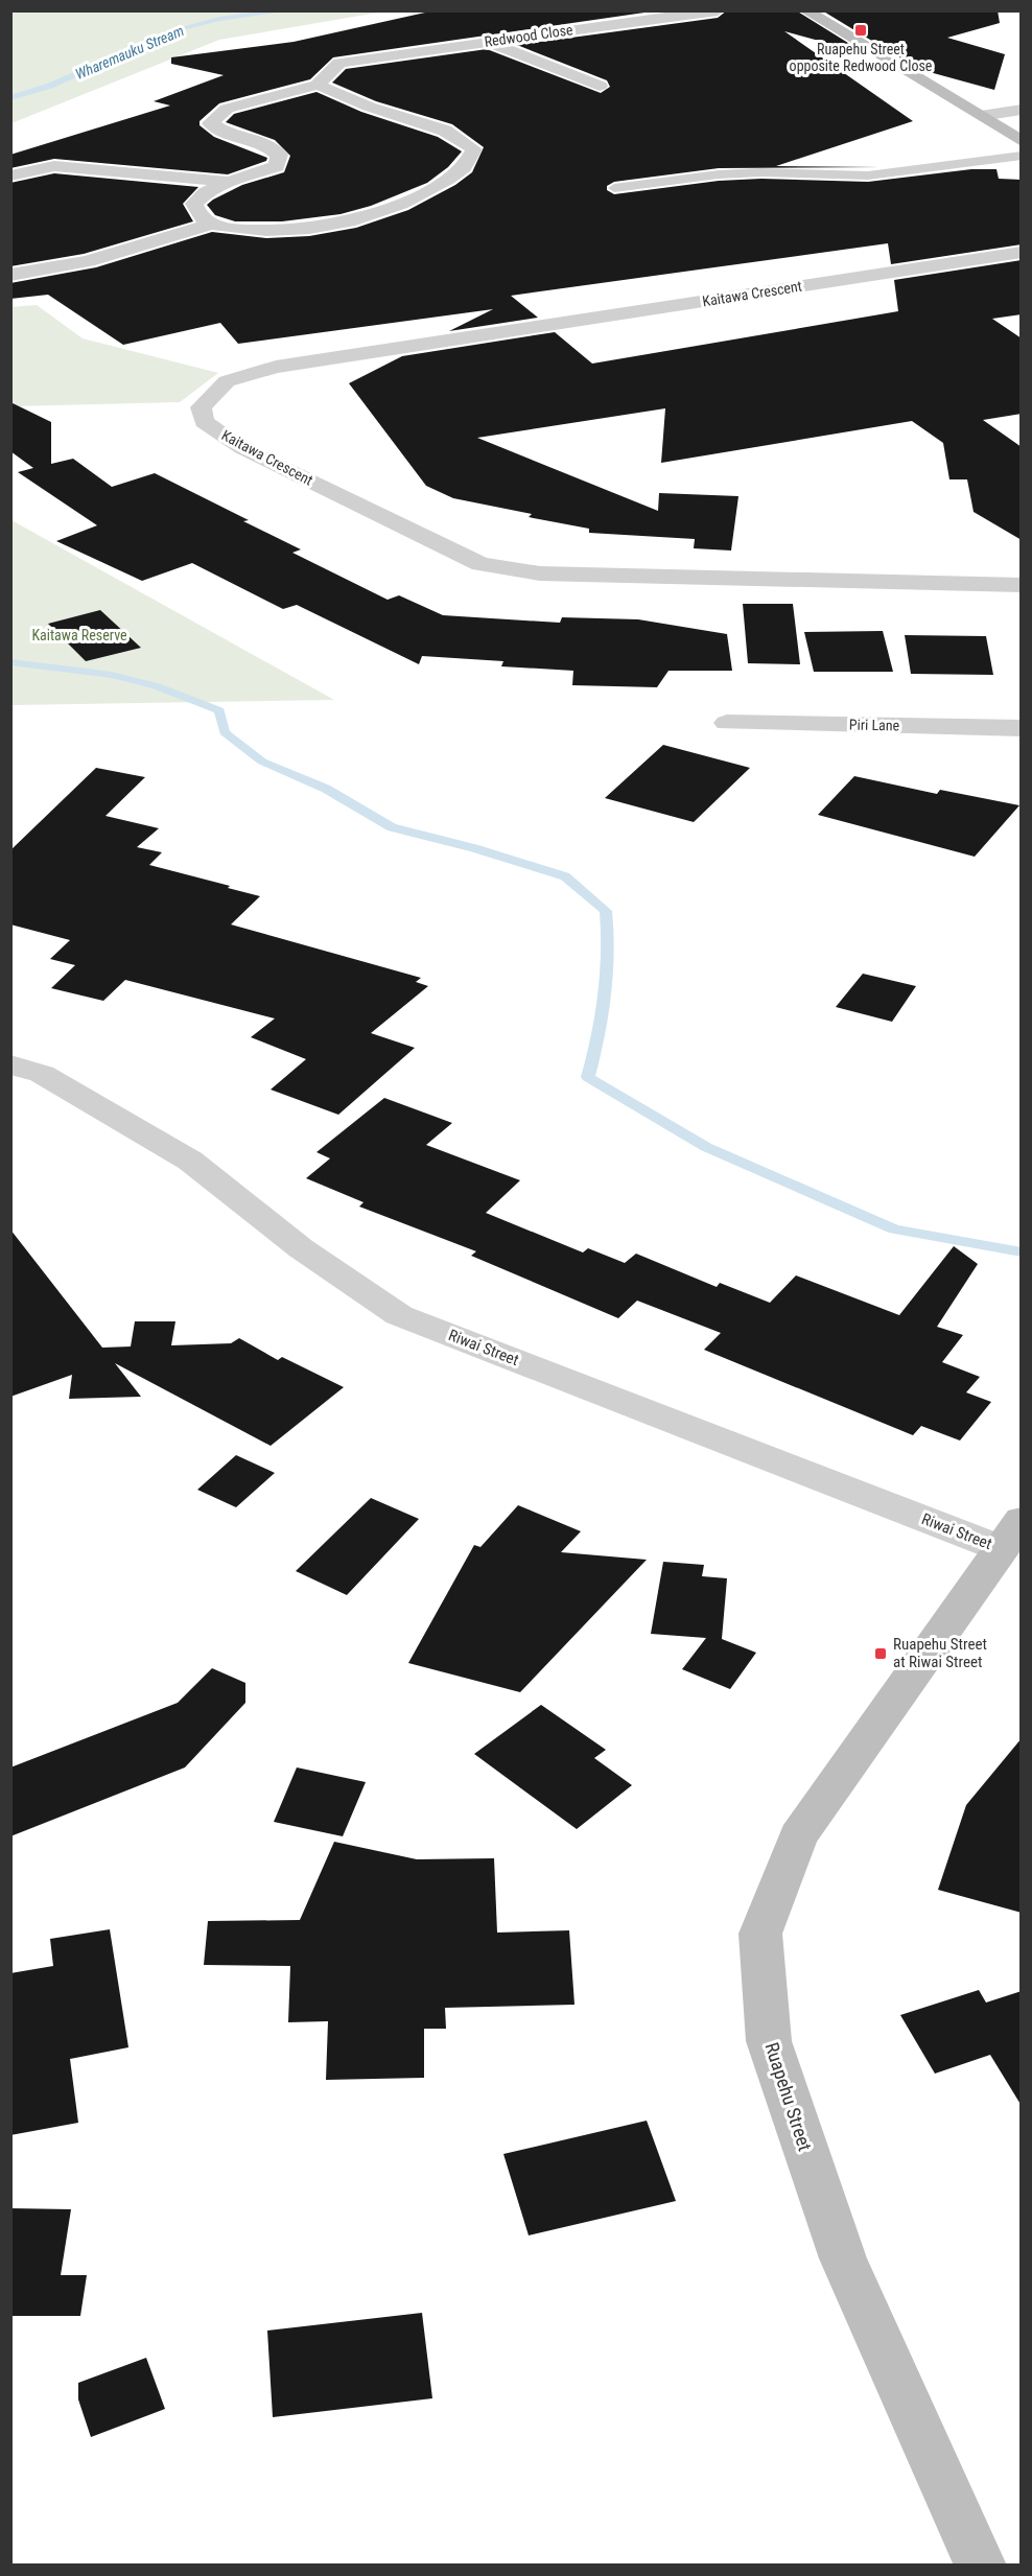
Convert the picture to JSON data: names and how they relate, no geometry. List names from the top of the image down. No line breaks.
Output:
{"streets":{"street":["Redwood Close","Kaitawa Crescent","Piri Lane","Riwai Street","Ruapehu Street"]},"crossings":[["Riwai Street","Ruapehu Street"]],"water":["Wharemauku Stream"],"parks":["Kaitawa Reserve"],"places":{"transit":["Ruapehu Street opposite Redwood Close","Ruapehu Street at Riwai Street"]}}
